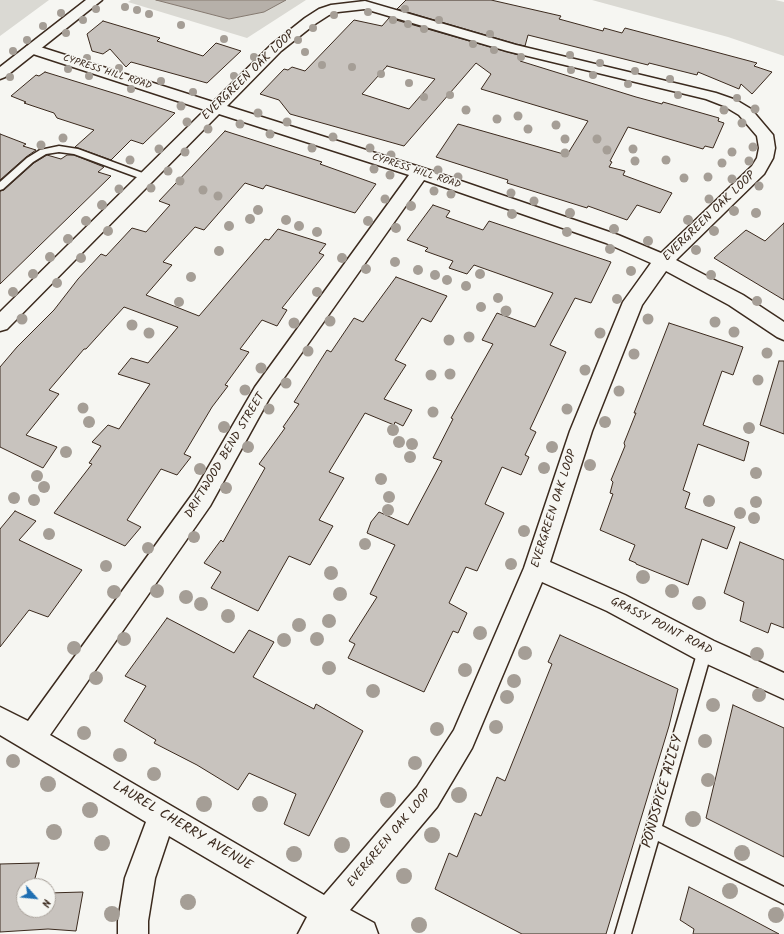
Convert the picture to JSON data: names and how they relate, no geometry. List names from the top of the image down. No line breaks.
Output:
{"streets":{"street":["CYPRESS HILL ROAD","EVERGREEN OAK LOOP","DRIFTWOOD BEND STREET","GRASSY POINT ROAD","LAUREL CHERRY AVENUE"],"lane":["PONDSPICE ALLEY"]},"crossings":[["CYPRESS HILL ROAD","EVERGREEN OAK LOOP"],["CYPRESS HILL ROAD","DRIFTWOOD BEND STREET"],["EVERGREEN OAK LOOP","GRASSY POINT ROAD"],["EVERGREEN OAK LOOP","LAUREL CHERRY AVENUE"],["DRIFTWOOD BEND STREET","LAUREL CHERRY AVENUE"],["GRASSY POINT ROAD","PONDSPICE ALLEY"]],"north":"bottom right"}
